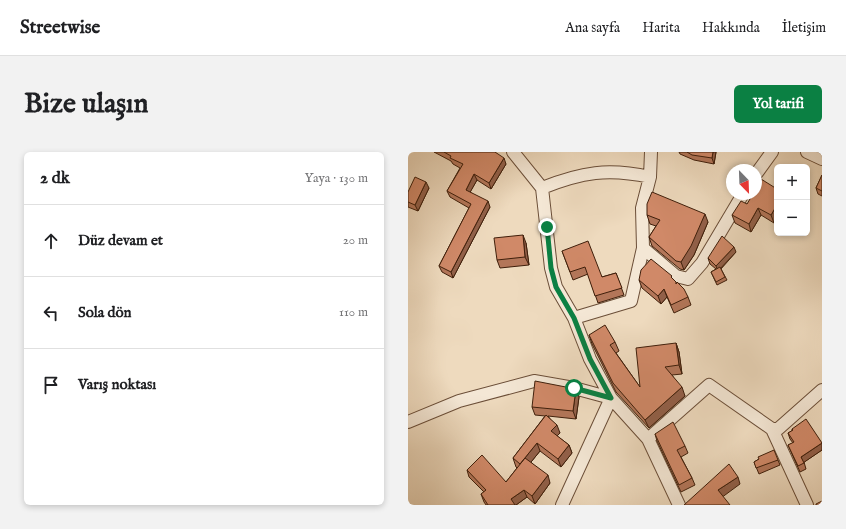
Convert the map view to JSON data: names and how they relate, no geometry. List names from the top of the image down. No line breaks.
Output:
{"north":"bottom right","page":{"header":"Streetwise","nav":["Ana sayfa","Harita","Hakkında","İletişim"],"buttons":"Yol tarifi","title":"Bize ulaşın","heading":["2 dk","Yaya · 130 m"],"map_buttons":["+","−"],"list":[["Düz devam et","20 m"],["Sola dön","110 m"],"Varış noktası"]}}
